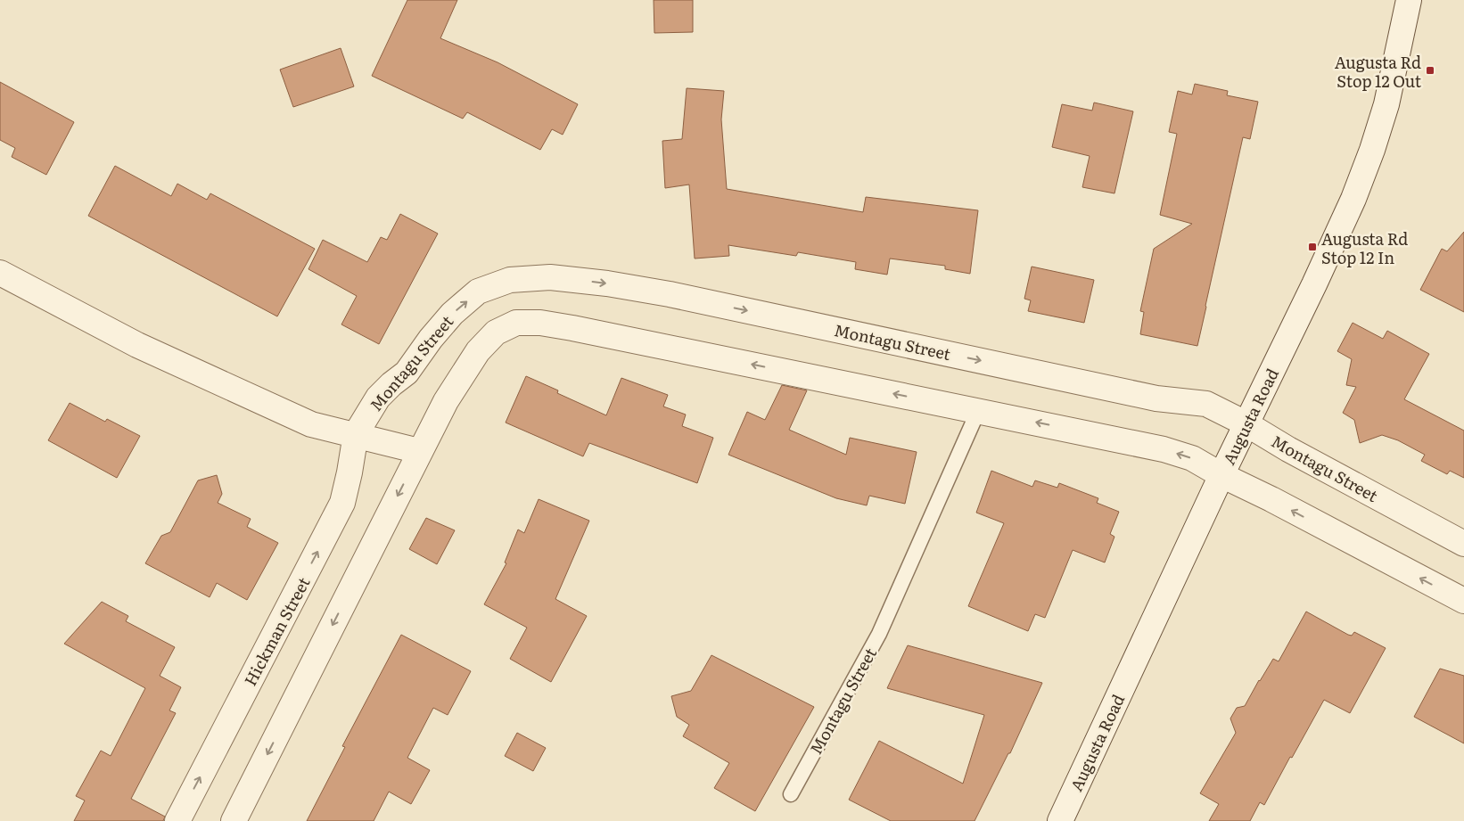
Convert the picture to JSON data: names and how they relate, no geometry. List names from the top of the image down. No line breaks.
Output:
{"streets":{"street":["Montagu Street","Augusta Road","Hickman Street"]},"crossings":[["Montagu Street","Augusta Road"],["Montagu Street","Hickman Street"]],"places":{"transit":["Augusta Rd Stop 12 Out","Augusta Rd Stop 12 In"]}}
